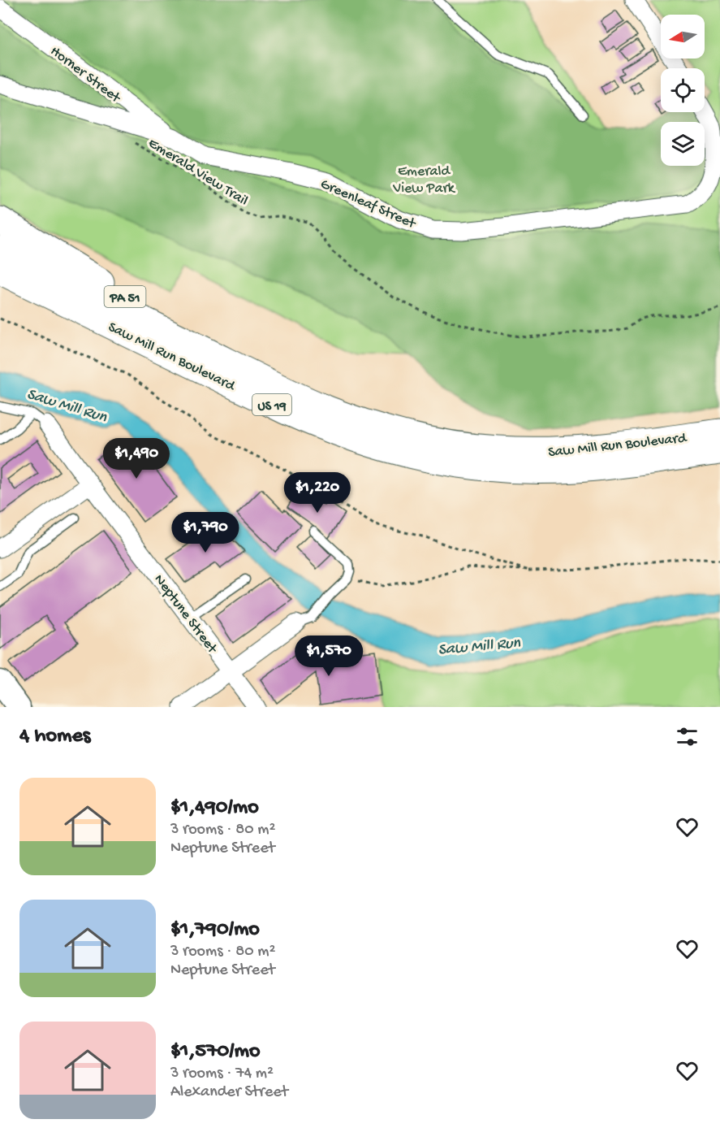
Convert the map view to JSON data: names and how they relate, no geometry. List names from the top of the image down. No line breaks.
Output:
{"streets":{"highway":["PA 51","Saw Mill Run Boulevard","US 19"],"street":["Horner Street","Greenleaf Street","Neptune Street"],"path":["Emerald View Trail"]},"crossings":[["Horner Street","Greenleaf Street"],["Emerald View Trail","Greenleaf Street"],["PA 51","Saw Mill Run Boulevard"]],"water":["Saw Mill Run"],"parks":["Emerald View Park"],"north":"left","page":{"price":["$1,490","$1,220","$1,790","$1,570"],"heading":"4 homes","list":[{"name":"$1,490/mo","note":"3 rooms · 80 m² · Neptune Street"},{"name":"$1,790/mo","note":"3 rooms · 80 m² · Neptune Street"},{"name":"$1,570/mo","note":"3 rooms · 74 m² · Alexander Street"}]}}
